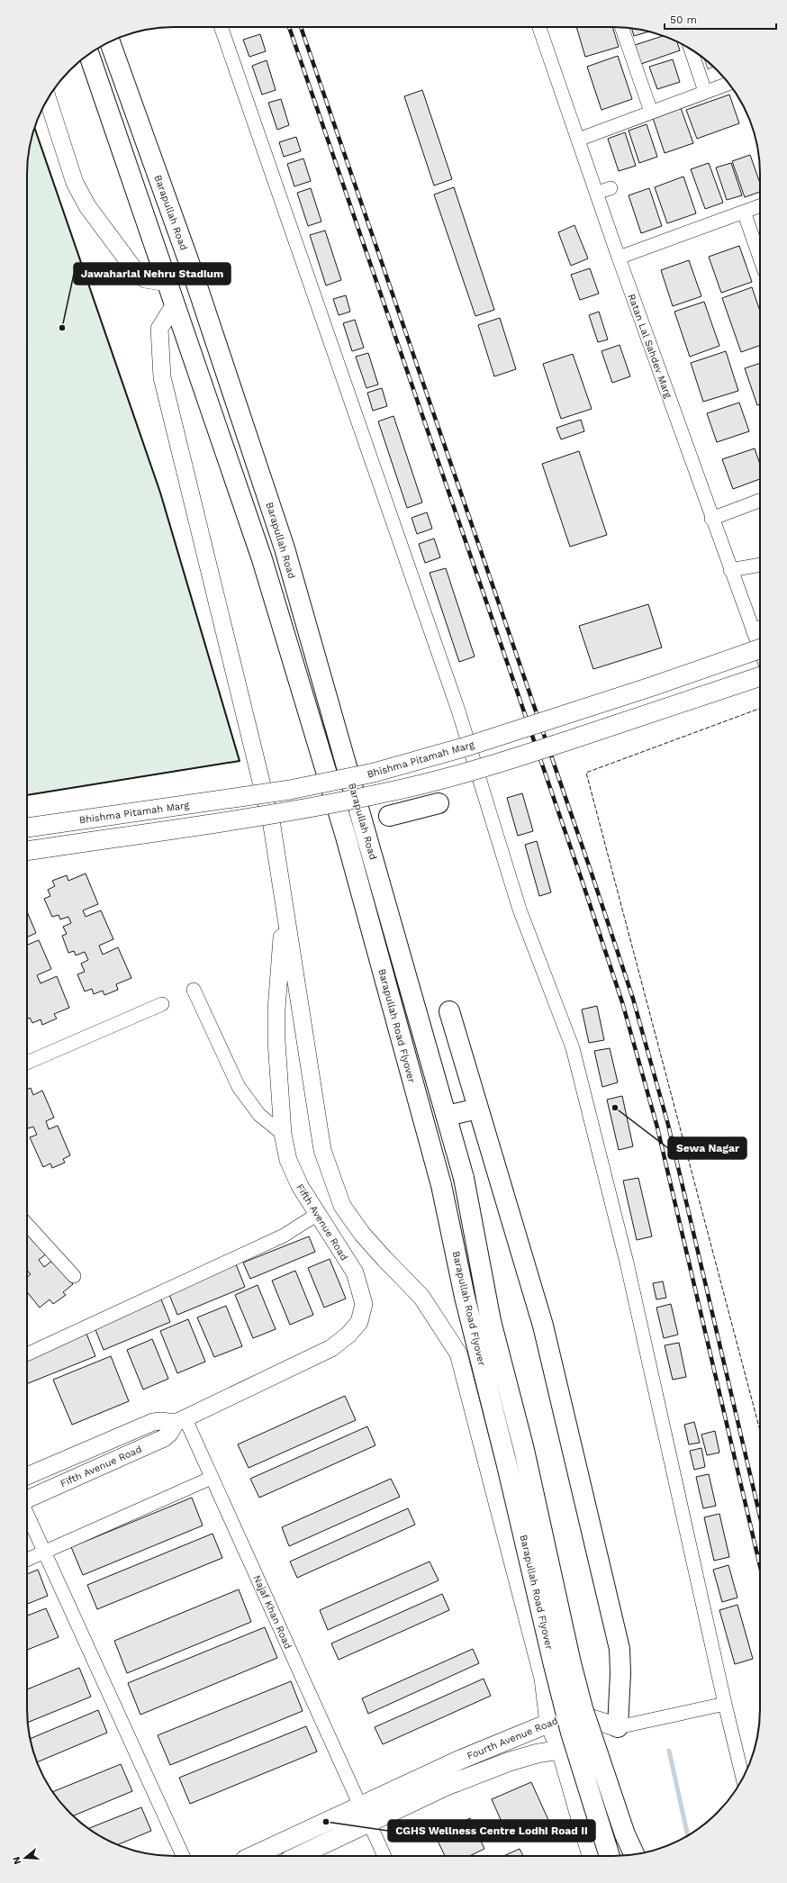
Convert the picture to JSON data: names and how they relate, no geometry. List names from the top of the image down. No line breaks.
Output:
{"streets":{"highway":["Barapullah Road","Barapullah Road Flyover"],"main road":["Bhishma Pitamah Marg","Fourth Avenue Road"],"street":["Ratan Lal Sahdev Marg","Fifth Avenue Road","Najaf Khan Road"]},"crossings":[["Barapullah Road","Barapullah Road Flyover"],["Fifth Avenue Road","Najaf Khan Road"],["Najaf Khan Road","Fourth Avenue Road"]],"places":["Jawaharlal Nehru Stadium","Sewa Nagar","CGHS Wellness Centre Lodhi Road II"],"scale_bar":"50 m","north":"left"}
